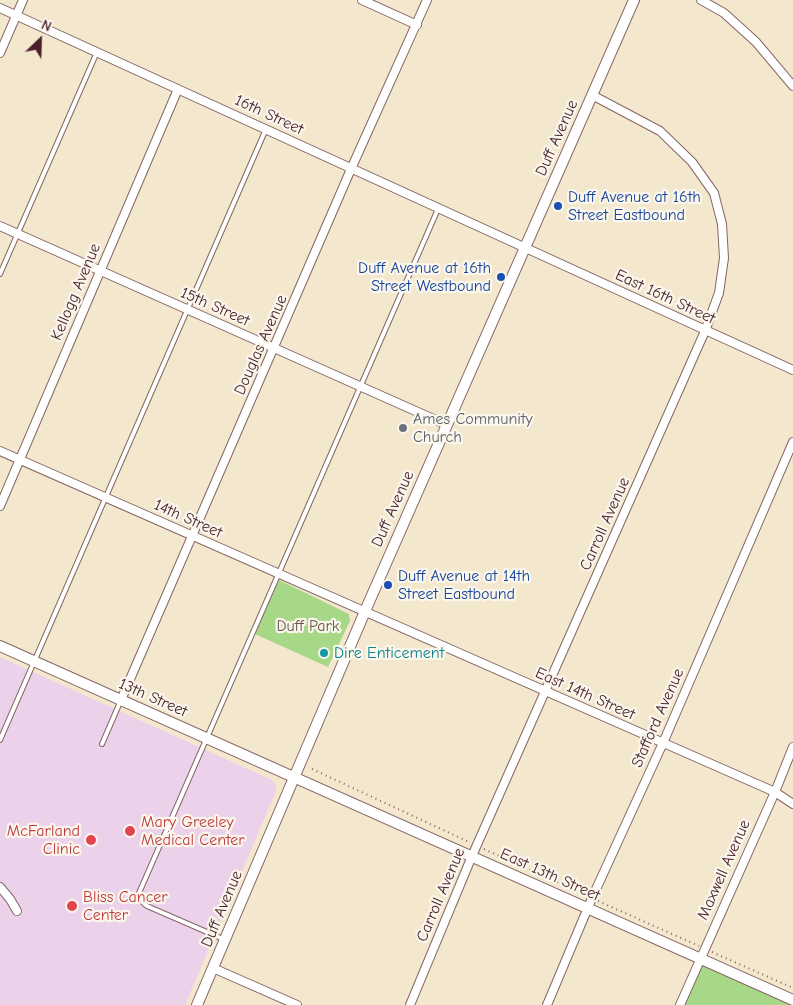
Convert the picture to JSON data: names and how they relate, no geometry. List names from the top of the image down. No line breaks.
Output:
{"streets":{"main road":["Duff Avenue","13th Street","East 13th Street"],"street":["16th Street","Kellogg Avenue","East 16th Street","15th Street","Douglas Avenue","14th Street","Carroll Avenue","East 14th Street","Stafford Avenue","Maxwell Avenue"]},"crossings":[["16th Street","Duff Avenue"],["16th Street","Kellogg Avenue"],["16th Street","East 16th Street"],["16th Street","Douglas Avenue"],["Duff Avenue","East 16th Street"],["Duff Avenue","15th Street"],["Duff Avenue","14th Street"],["Duff Avenue","Carroll Avenue"],["Duff Avenue","East 14th Street"],["Duff Avenue","13th Street"],["Duff Avenue","East 13th Street"],["Kellogg Avenue","15th Street"],["Kellogg Avenue","14th Street"],["East 16th Street","Carroll Avenue"],["15th Street","Douglas Avenue"],["Douglas Avenue","14th Street"],["Douglas Avenue","13th Street"],["14th Street","East 14th Street"],["Carroll Avenue","East 14th Street"],["Carroll Avenue","East 13th Street"],["East 14th Street","Stafford Avenue"],["East 14th Street","Maxwell Avenue"],["13th Street","East 13th Street"],["Stafford Avenue","East 13th Street"],["Maxwell Avenue","East 13th Street"]],"parks":["Duff Park"],"places":["Duff Avenue at 16th Street Eastbound","Duff Avenue at 16th Street Westbound","Ames Community Church","Duff Avenue at 14th Street Eastbound","Dire Enticement","Mary Greeley Medical Center","McFarland Clinic","Bliss Cancer Center"],"north":"top right"}
